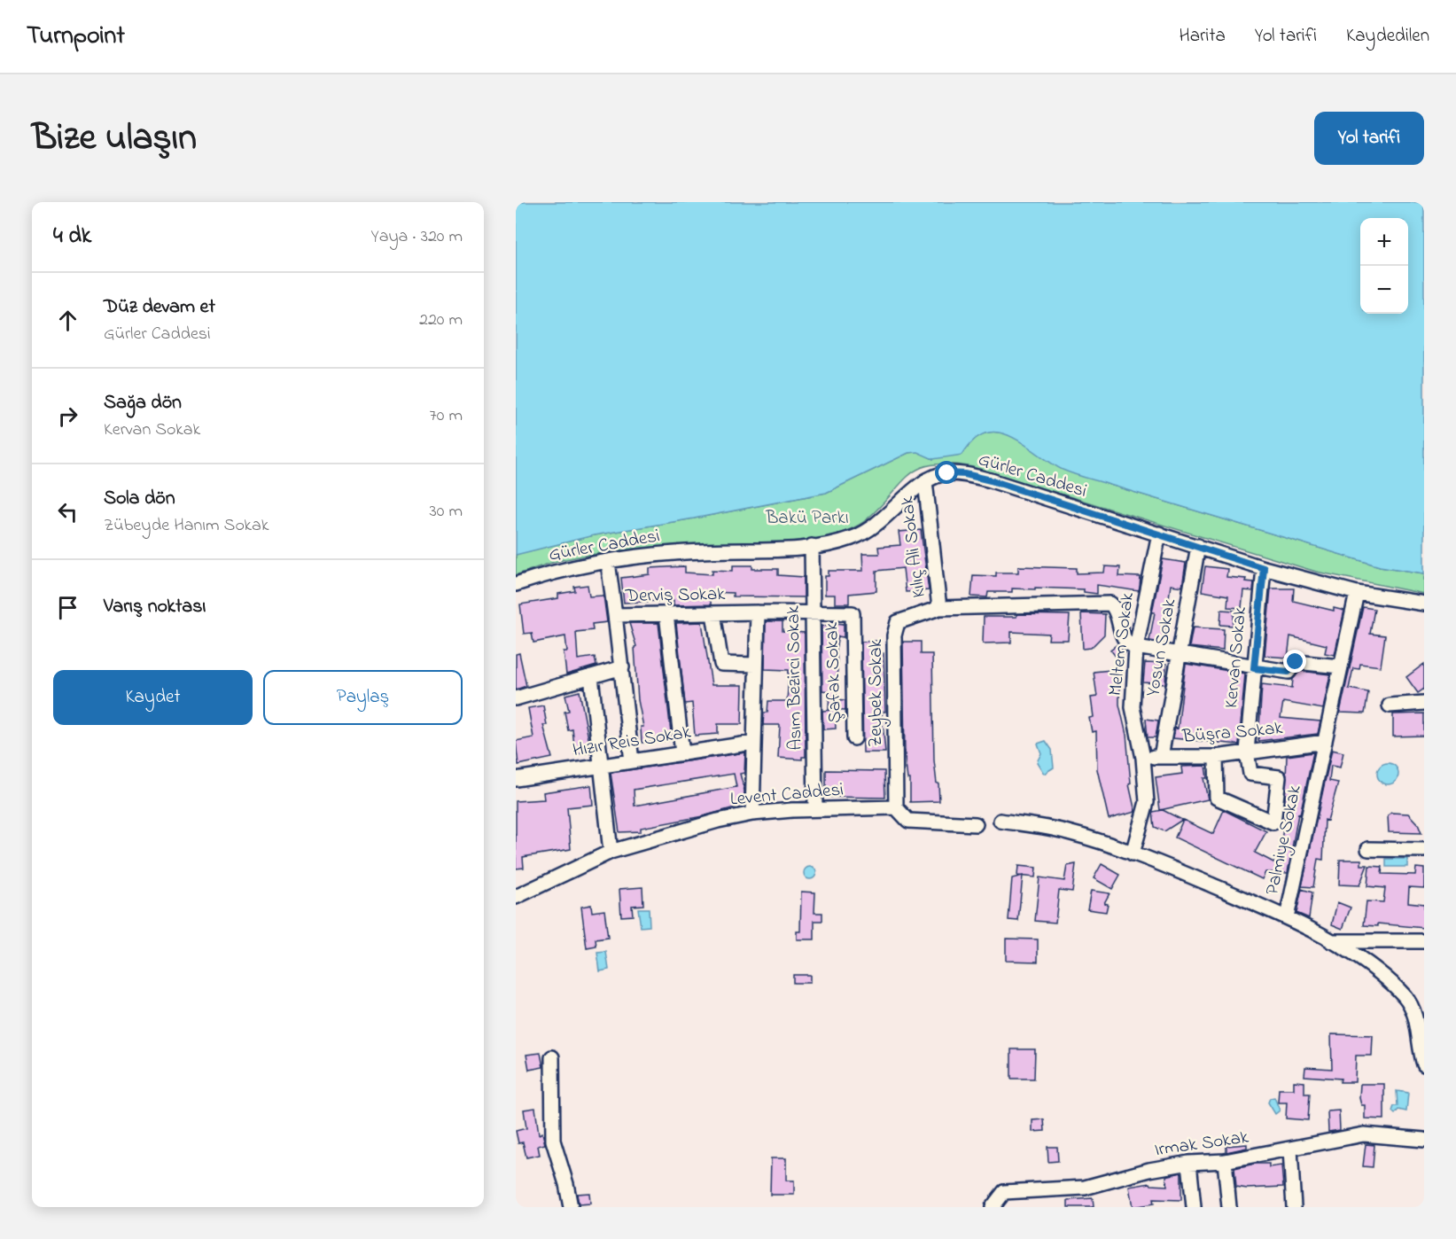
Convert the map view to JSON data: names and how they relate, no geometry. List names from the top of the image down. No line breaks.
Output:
{"streets":{"street":["Gürler Caddesi","Kılıç Ali Sokak","Derviş Sokak","Meltem Sokak","Yosun Sokak","Kervan Sokak","Şafak Sokak","Asım Bezirci Sokak","Zeybek Sokak","Büşra Sokak","Hızır Reis Sokak","Levent Caddesi","Palmiye Sokak","Irmak Sokak"]},"crossings":[["Gürler Caddesi","Kılıç Ali Sokak"],["Gürler Caddesi","Derviş Sokak"],["Gürler Caddesi","Meltem Sokak"],["Gürler Caddesi","Yosun Sokak"],["Gürler Caddesi","Kervan Sokak"],["Gürler Caddesi","Asım Bezirci Sokak"],["Gürler Caddesi","Palmiye Sokak"],["Kılıç Ali Sokak","Zeybek Sokak"],["Derviş Sokak","Şafak Sokak"],["Derviş Sokak","Asım Bezirci Sokak"],["Meltem Sokak","Büşra Sokak"],["Yosun Sokak","Büşra Sokak"],["Kervan Sokak","Büşra Sokak"],["Şafak Sokak","Asım Bezirci Sokak"],["Asım Bezirci Sokak","Levent Caddesi"],["Zeybek Sokak","Levent Caddesi"],["Büşra Sokak","Palmiye Sokak"]],"parks":["Bakü Parkı"],"page":{"header":"Turnpoint","nav":["Harita","Yol tarifi","Kaydedilen"],"title":"Bize ulaşın","buttons":["Yol tarifi",["Kaydet","Paylaş"]],"heading":["4 dk","Yaya · 320 m"],"map_buttons":["+","−"],"list":[["Düz devam et","Gürler Caddesi","220 m"],["Sağa dön","Kervan Sokak","70 m"],["Sola dön","Zübeyde Hanım Sokak","30 m"],"Varış noktası"]}}
